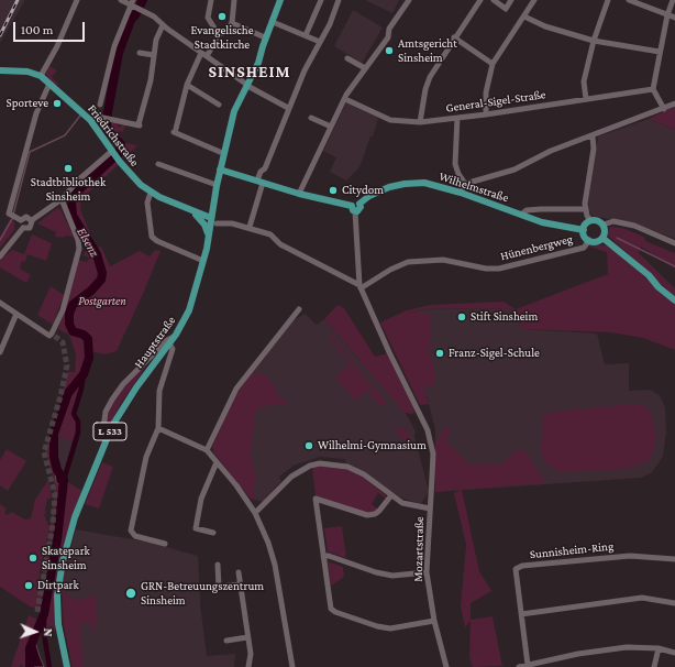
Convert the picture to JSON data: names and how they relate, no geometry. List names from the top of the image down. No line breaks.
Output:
{"streets":{"main road":["Friedrichstraße","Wilhelmstraße","Hauptstraße","L 533"],"street":["General-Sigel-Straße","Hünenbergweg","Mozartstraße","Sunnisheim-Ring"]},"crossings":[["Friedrichstraße","Hauptstraße"],["Wilhelmstraße","Hünenbergweg"],["Hünenbergweg","Mozartstraße"]],"districts":["SINSHEIM"],"water":["Elsenz"],"parks":["Postgarten"],"places":["Evangelische Stadtkirche","Amtsgericht Sinsheim","Sporteve","Stadtbibliothek Sinsheim","Citydom","Stift Sinsheim","Franz-Sigel-Schule","Wilhelmi-Gymnasium","Skatepark Sinsheim","Dirtpark","GRN-Betreuungszentrum Sinsheim"],"scale_bar":"100 m","north":"right"}
